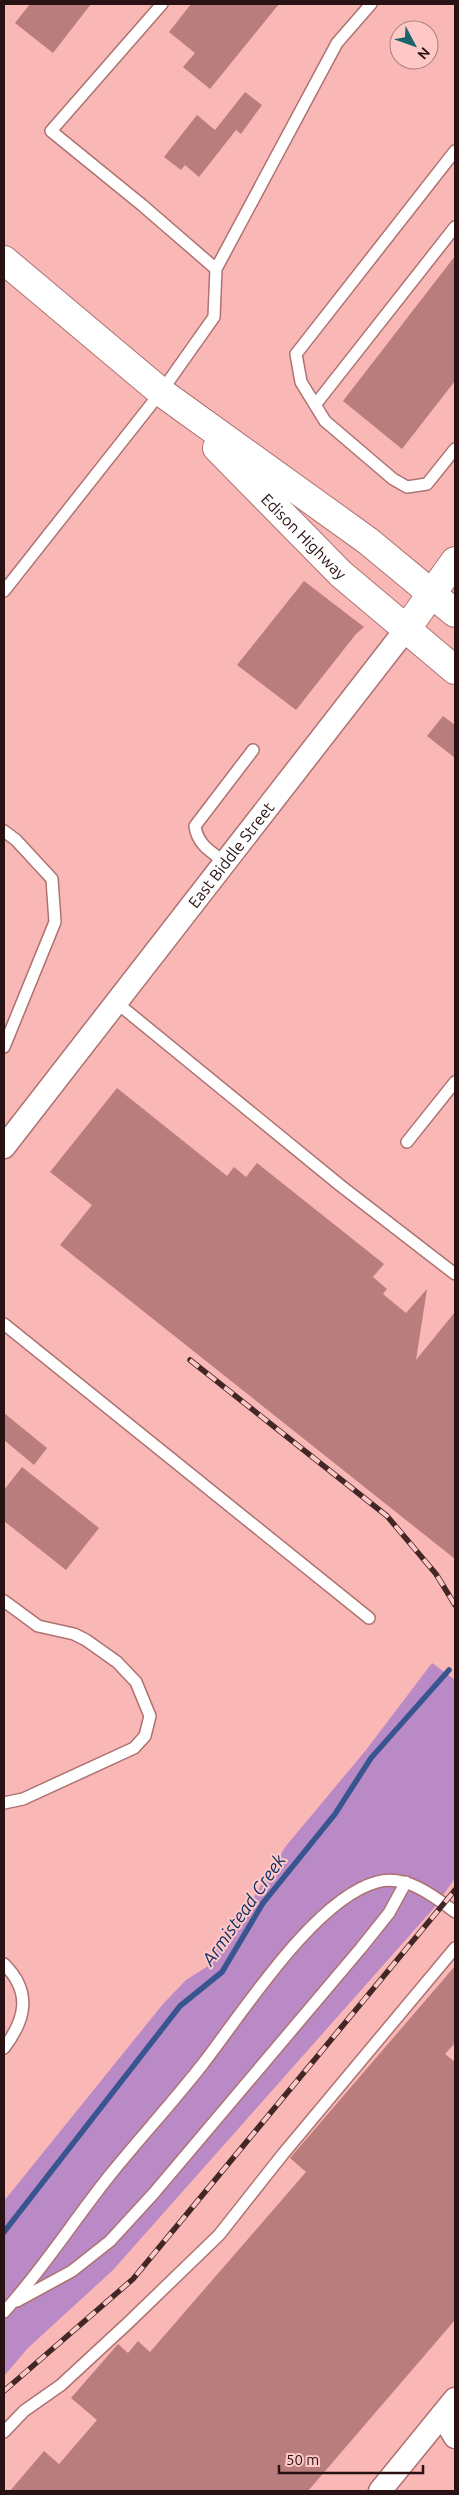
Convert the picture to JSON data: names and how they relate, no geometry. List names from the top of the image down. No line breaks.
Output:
{"streets":{"main road":["Edison Highway","East Biddle Street"]},"crossings":[["Edison Highway","East Biddle Street"]],"water":["Armistead Creek"],"scale_bar":"50 m","north":"bottom right"}
